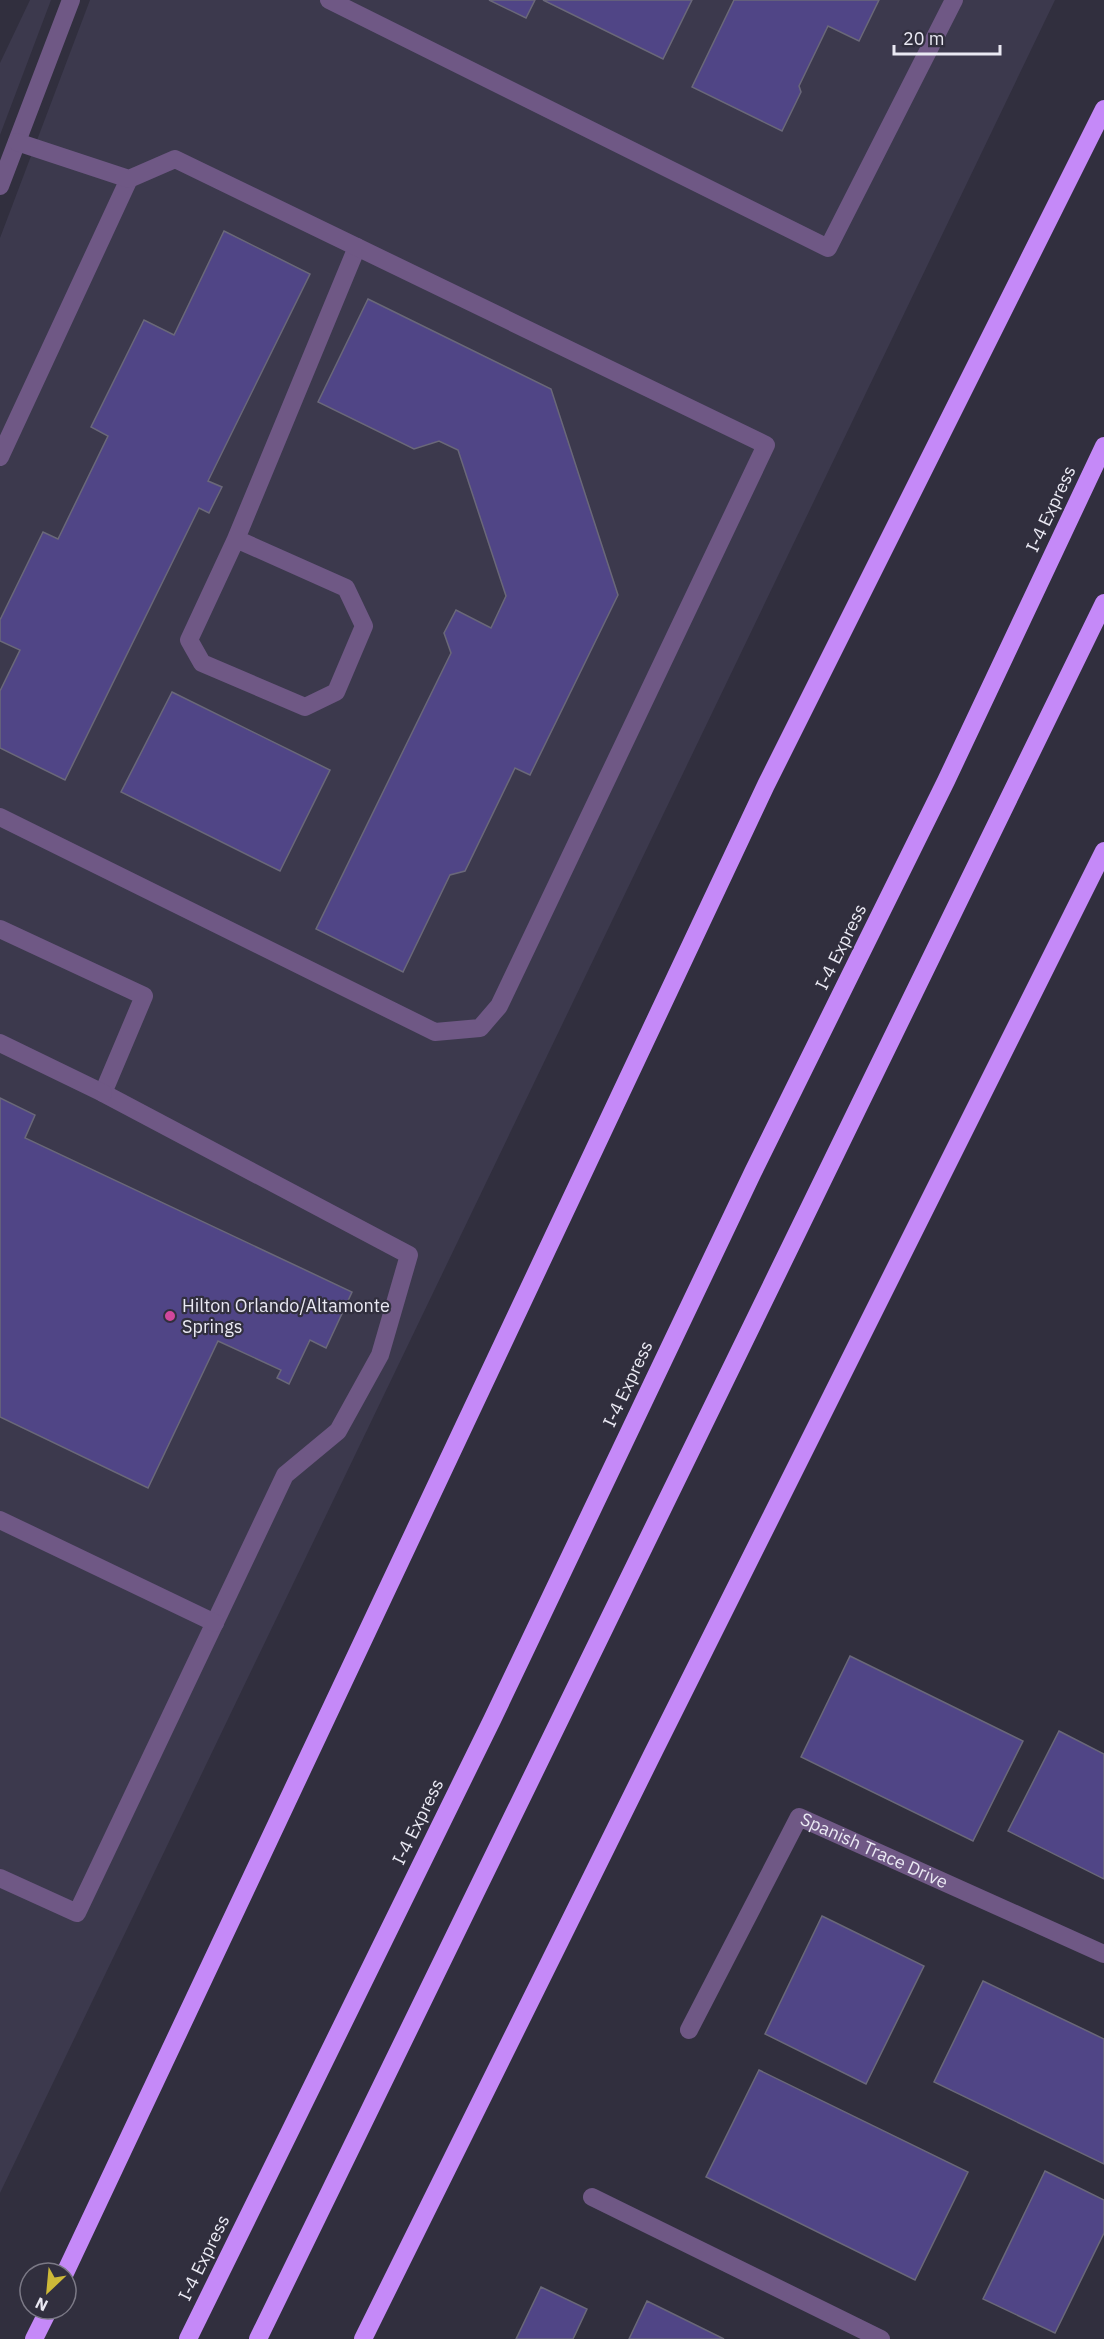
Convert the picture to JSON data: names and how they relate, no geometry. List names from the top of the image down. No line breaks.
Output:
{"streets":{"highway":["I-4 Express"],"street":["Spanish Trace Drive"]},"places":["Hilton Orlando/Altamonte Springs"],"scale_bar":"20 m","north":"bottom left"}
